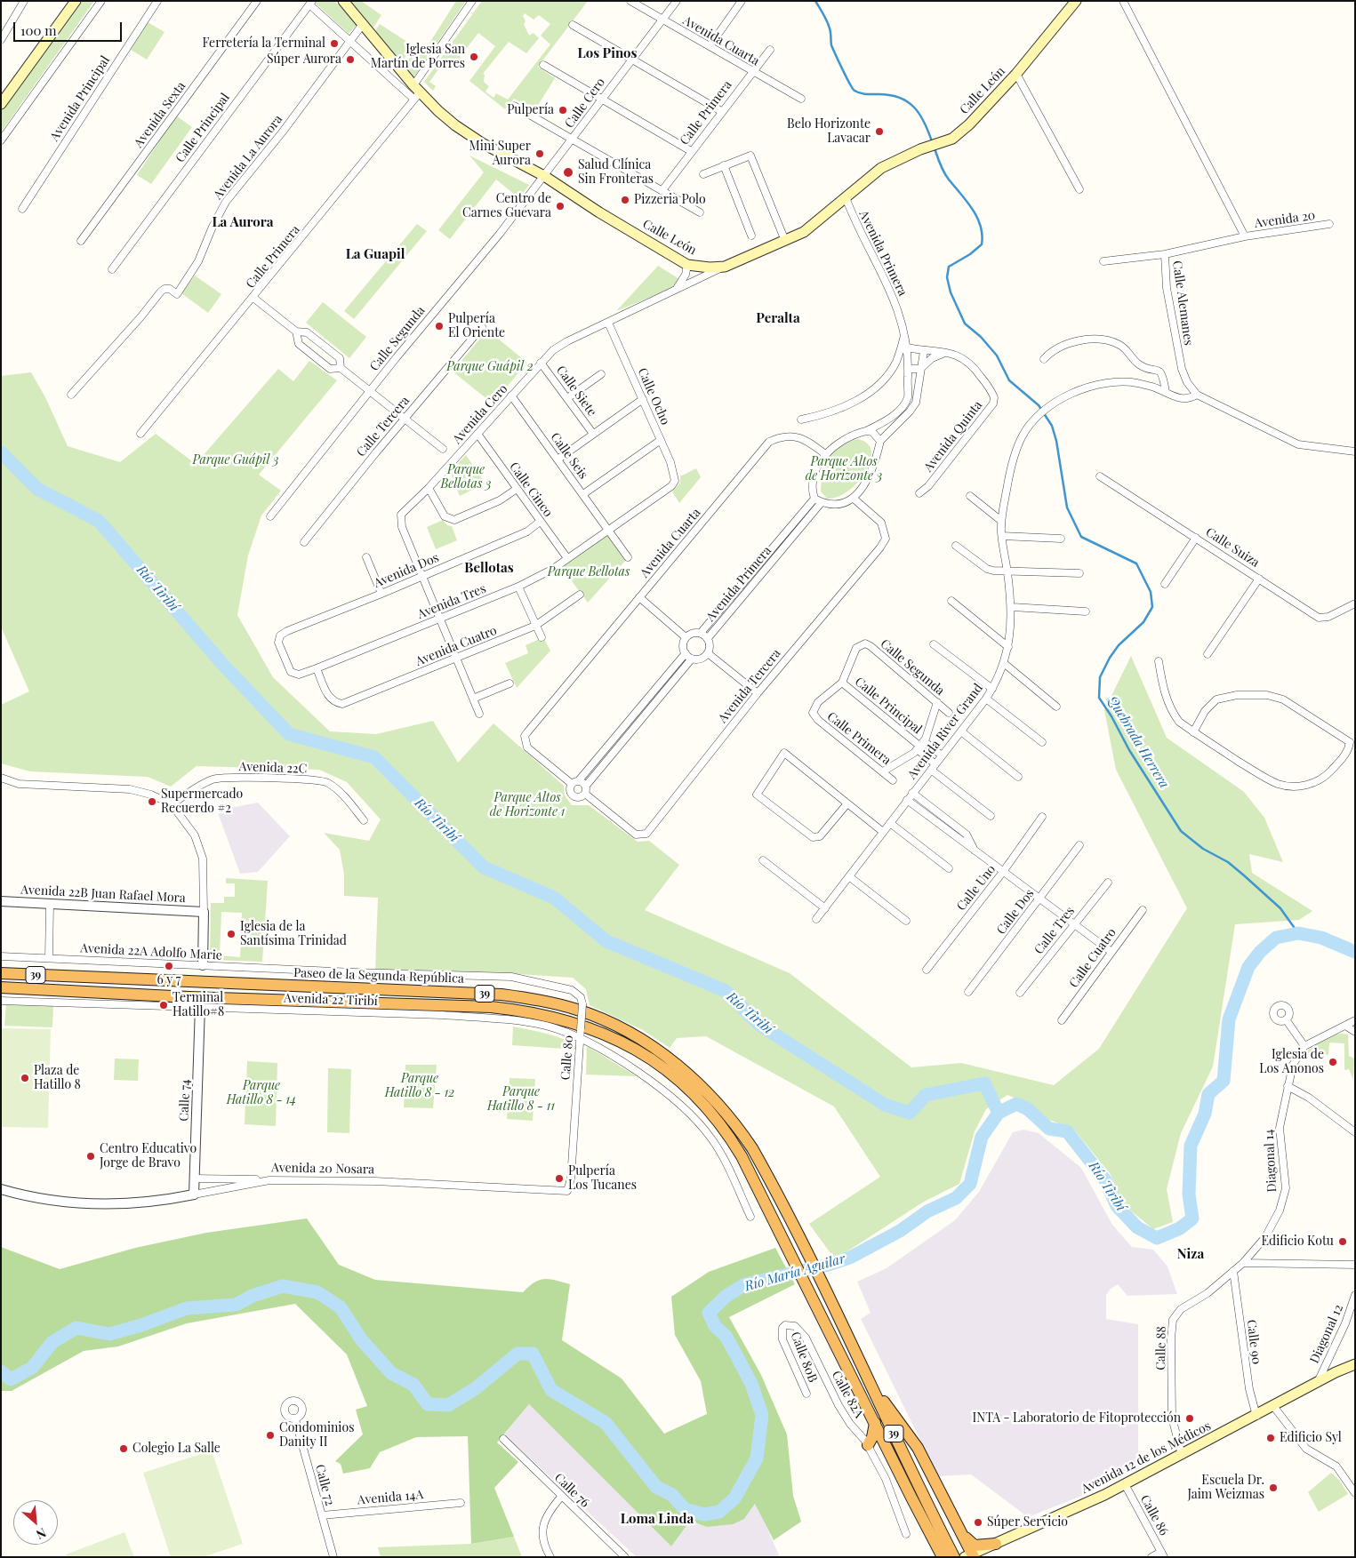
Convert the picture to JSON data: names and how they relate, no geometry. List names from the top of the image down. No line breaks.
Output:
{"streets":{"highway":["39","Paseo de la Segunda República"],"main road":["Calle León","Avenida 12 de los Médicos"],"street":["Avenida Cuarta","Avenida Principal","Calle Cero","Calle Primera","Avenida Sexta","Calle Principal","Avenida La Aurora","Avenida 20","Avenida Primera","Calle Alemanes","Calle Segunda","Calle Siete","Calle Ocho","Avenida Cero","Calle Tercera","Avenida Quinta","Calle Seis","Calle Cinco","Calle Suiza","Avenida Dos","Avenida Tres","Avenida Cuatro","Avenida Tercera","Avenida River Grand","Avenida 22C","Calle Uno","Avenida 22B Juan Rafael Mora","Calle Dos","Calle Tres","Avenida 22A Adolfo Marie","Calle Cuatro","Avenida 22 Tiribí","Calle 80","Calle 74","Diagonal 14","Avenida 20 Nosara","Diagonal 12","Calle 90","Calle 88","Calle 80B","Calle 82A","Calle 72","Calle 76","Avenida 14A","Calle 86"]},"crossings":[["Avenida Cuarta","Calle Cero"],["Avenida Cuarta","Calle Primera"],["Avenida Cuarta","Avenida Primera"],["Avenida Cuarta","Avenida Tercera"],["Calle León","Calle Cero"],["Calle León","Calle Primera"],["Calle León","Avenida La Aurora"],["Calle León","Avenida Primera"],["Calle León","Calle Segunda"],["Calle León","Avenida Cero"],["Calle Cero","Calle Segunda"],["Calle Primera","Calle Principal"],["Calle Primera","Calle Segunda"],["Calle Principal","Calle Segunda"],["Calle Principal","Avenida River Grand"],["Avenida 20","Calle Alemanes"],["Avenida Primera","Avenida Quinta"],["Calle Alemanes","Avenida River Grand"],["Calle Siete","Avenida Cero"],["Calle Ocho","Avenida Cero"],["Calle Ocho","Avenida Tres"],["Avenida Cero","Calle Seis"],["Avenida Cero","Calle Cinco"],["Avenida Cero","Avenida Dos"],["Calle Seis","Avenida Tres"],["Calle Cinco","Avenida Dos"],["Calle Cinco","Avenida Tres"],["Avenida Dos","Avenida Tres"],["Avenida Dos","Avenida Cuatro"],["Avenida Tres","Avenida Cuatro"],["Avenida 22A Adolfo Marie","Calle 80"],["Avenida 22 Tiribí","Calle 80"],["Avenida 22 Tiribí","Calle 74"],["Calle 80","Avenida 20 Nosara"],["Calle 74","Avenida 20 Nosara"],["Diagonal 14","Calle 90"],["Diagonal 14","Calle 88"],["Diagonal 12","Avenida 12 de los Médicos"],["Calle 90","Calle 88"],["Calle 90","Avenida 12 de los Médicos"],["Calle 88","Avenida 12 de los Médicos"],["Calle 80B","Calle 82A"],["Avenida 12 de los Médicos","Calle 86"],["Calle 72","Avenida 14A"]],"districts":["Los Pinos","La Aurora","La Guapil","Peralta","Bellotas","Niza","Loma Linda"],"water":["Río Tiribí","Quebrada Herrera","Río María Aguilar"],"parks":["Parque Guápil 2","Parque Guápil 3","Parque Altos de Horizonte 3","Parque Bellotas 3","Parque Bellotas","Parque Altos de Horizonte 1","Parque Hatillo 8 - 12","Parque Hatillo 8 - 14","Parque Hatillo 8 - 11"],"places":["Ferretería la Terminal","Iglesia San Martín de Porres","Súper Aurora","Pulpería","Belo Horizonte Lavacar","Mini Super Aurora","Salud Clínica Sin Fronteras","Pizzeria Polo","Centro de Carnes Guevara","Pulpería El Oriente","Supermercado Recuerdo #2","Iglesia de la Santísima Trinidad","6 y 7","Terminal Hatillo#8","Iglesia de Los Anonos","Plaza de Hatillo 8","Centro Educativo Jorge de Bravo","Pulpería Los Tucanes","Edificio Kotu","INTA - Laboratorio de Fitoprotección","Condominios Danity II","Edificio Syl","Colegio La Salle","Escuela Dr. Jaim Weizmas","Súper Servicio"],"scale_bar":"100 m","north":"bottom right"}
